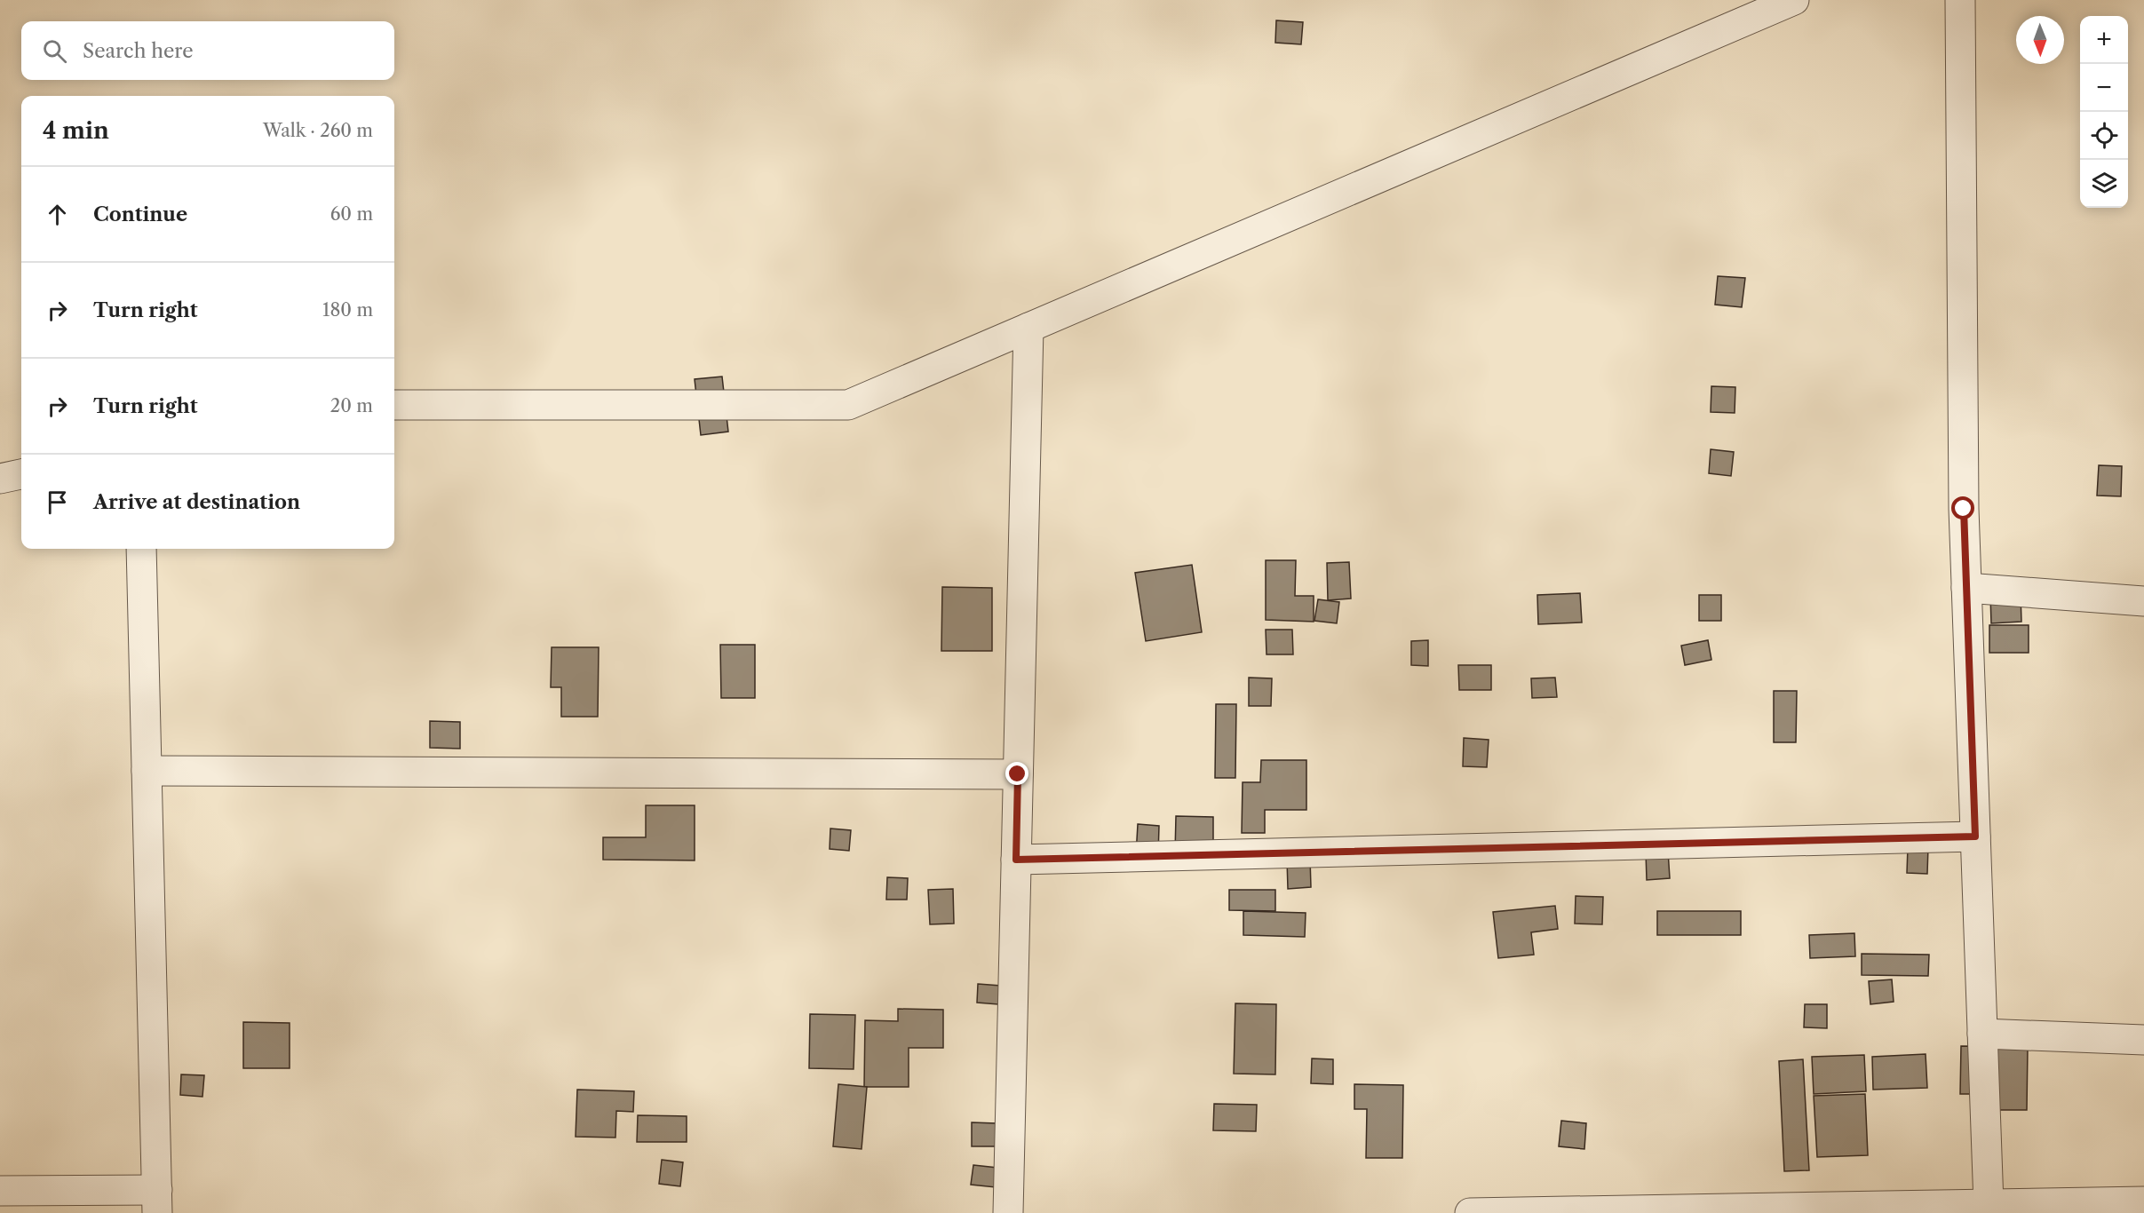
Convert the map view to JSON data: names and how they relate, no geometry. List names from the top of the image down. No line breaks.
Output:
{"north":"bottom","page":{"map_buttons":["+","−"],"search":"Search here","heading":["4 min","Walk · 260 m"],"list":[["Continue","60 m"],["Turn right","180 m"],["Turn right","20 m"],"Arrive at destination"]}}
